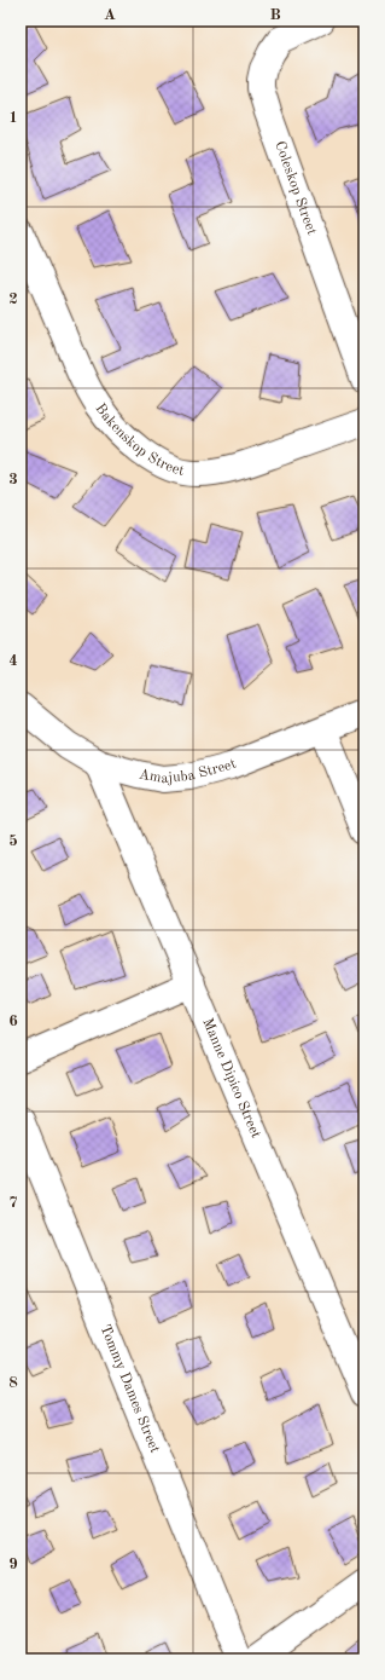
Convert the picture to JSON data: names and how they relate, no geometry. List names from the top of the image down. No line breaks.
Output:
{"streets":{"street":["Coleskop Street","Bakenskop Street","Amajuba Street","Manne Dipico Street","Tommy Dames Street"]},"crossings":[["Amajuba Street","Manne Dipico Street"]],"grid":{"columns":["A","B"],"rows":["1","2","3","4","5","6","7","8","9"]}}
